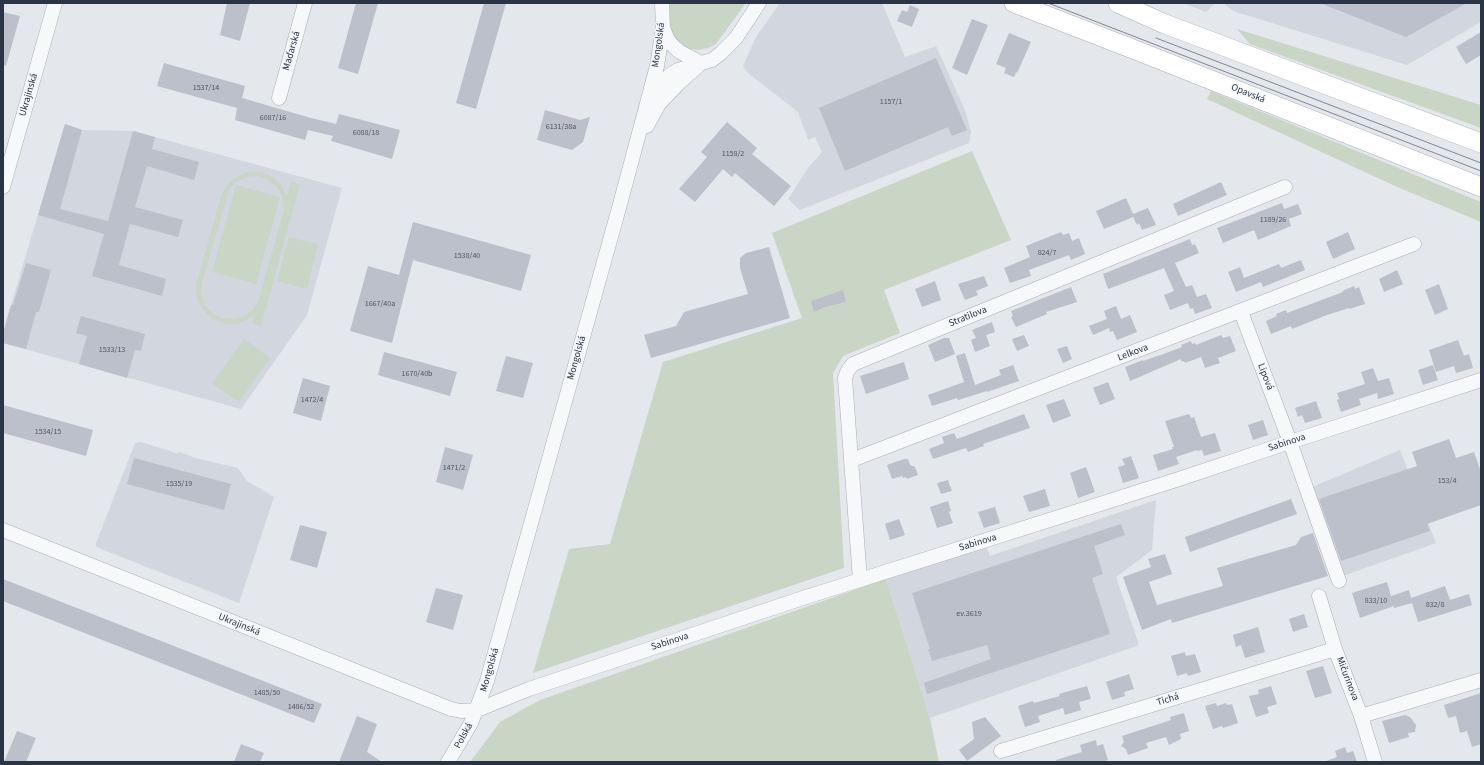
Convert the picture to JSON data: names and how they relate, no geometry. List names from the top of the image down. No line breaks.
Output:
{"streets":{"main road":["Opavská"],"street":["Mongolská","Maďarská","Ukrajinská","Stratilova","Lelkova","Lipová","Sabinova","Mičurinova","Tichá","Polská"]},"crossings":[["Mongolská","Ukrajinská"],["Mongolská","Sabinova"],["Mongolská","Polská"],["Ukrajinská","Sabinova"],["Ukrajinská","Polská"],["Stratilova","Lelkova"],["Stratilova","Sabinova"],["Lelkova","Lipová"],["Lipová","Sabinova"],["Sabinova","Polská"],["Mičurinova","Tichá"]],"house_numbers":["1537/14","1157/1","6087/16","6131/38a","6088/18","1158/2","1189/26","824/7","1538/40","1667/40a","1533/13","1670/40b","1472/4","1534/15","1471/2","153/4","1535/19","833/10","832/8","ev.3619","1485/50","1486/52"]}
